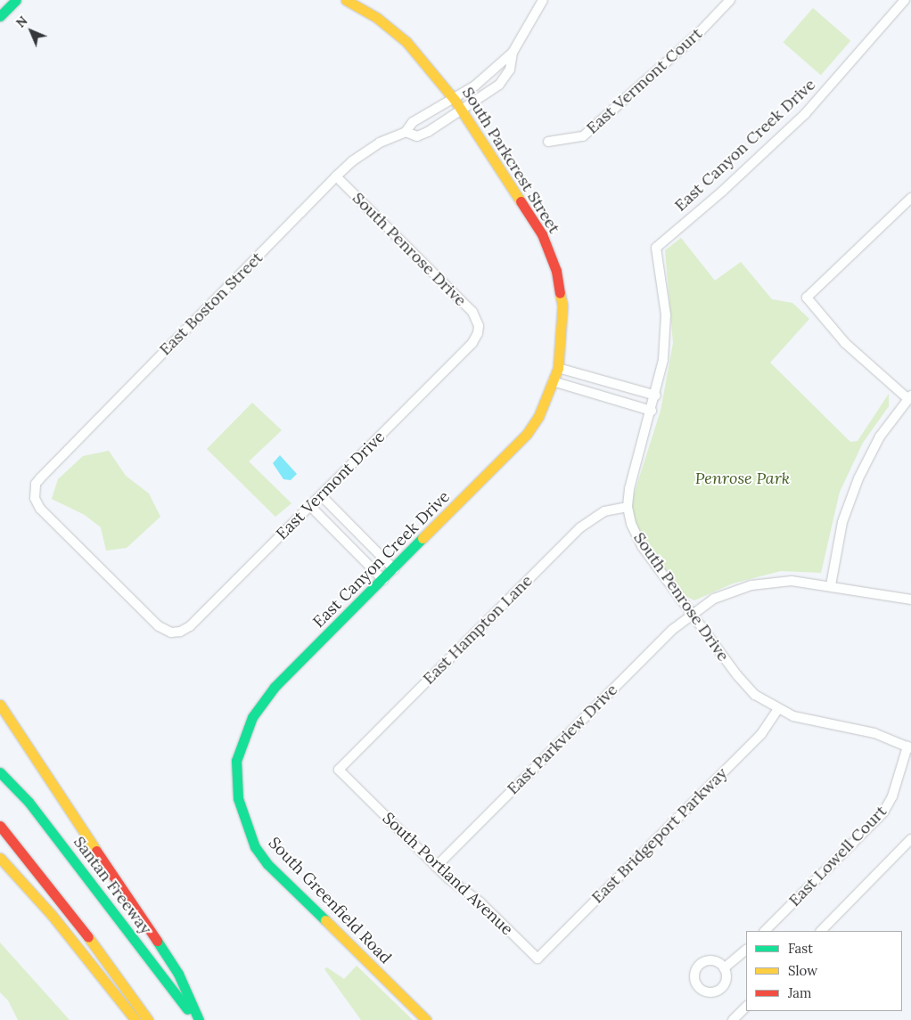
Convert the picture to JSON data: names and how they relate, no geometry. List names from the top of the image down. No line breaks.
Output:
{"streets":{"main road":["East Canyon Creek Drive","South Parkcrest Street","Santan Freeway","South Greenfield Road"],"street":["East Vermont Court","South Penrose Drive","East Boston Street","East Vermont Drive","East Hampton Lane","East Parkview Drive","East Bridgeport Parkway","East Lowell Court","South Portland Avenue"]},"crossings":[["East Canyon Creek Drive","South Parkcrest Street"],["East Canyon Creek Drive","South Penrose Drive"],["East Canyon Creek Drive","South Greenfield Road"],["South Parkcrest Street","East Boston Street"],["South Penrose Drive","East Boston Street"],["South Penrose Drive","East Vermont Drive"],["South Penrose Drive","East Hampton Lane"],["South Penrose Drive","East Parkview Drive"],["South Penrose Drive","East Bridgeport Parkway"],["South Penrose Drive","East Lowell Court"],["East Boston Street","East Vermont Drive"],["East Hampton Lane","South Portland Avenue"],["East Parkview Drive","South Portland Avenue"],["East Bridgeport Parkway","South Portland Avenue"]],"parks":["Penrose Park"],"legend":["Fast","Slow","Jam"],"north":"top left"}
